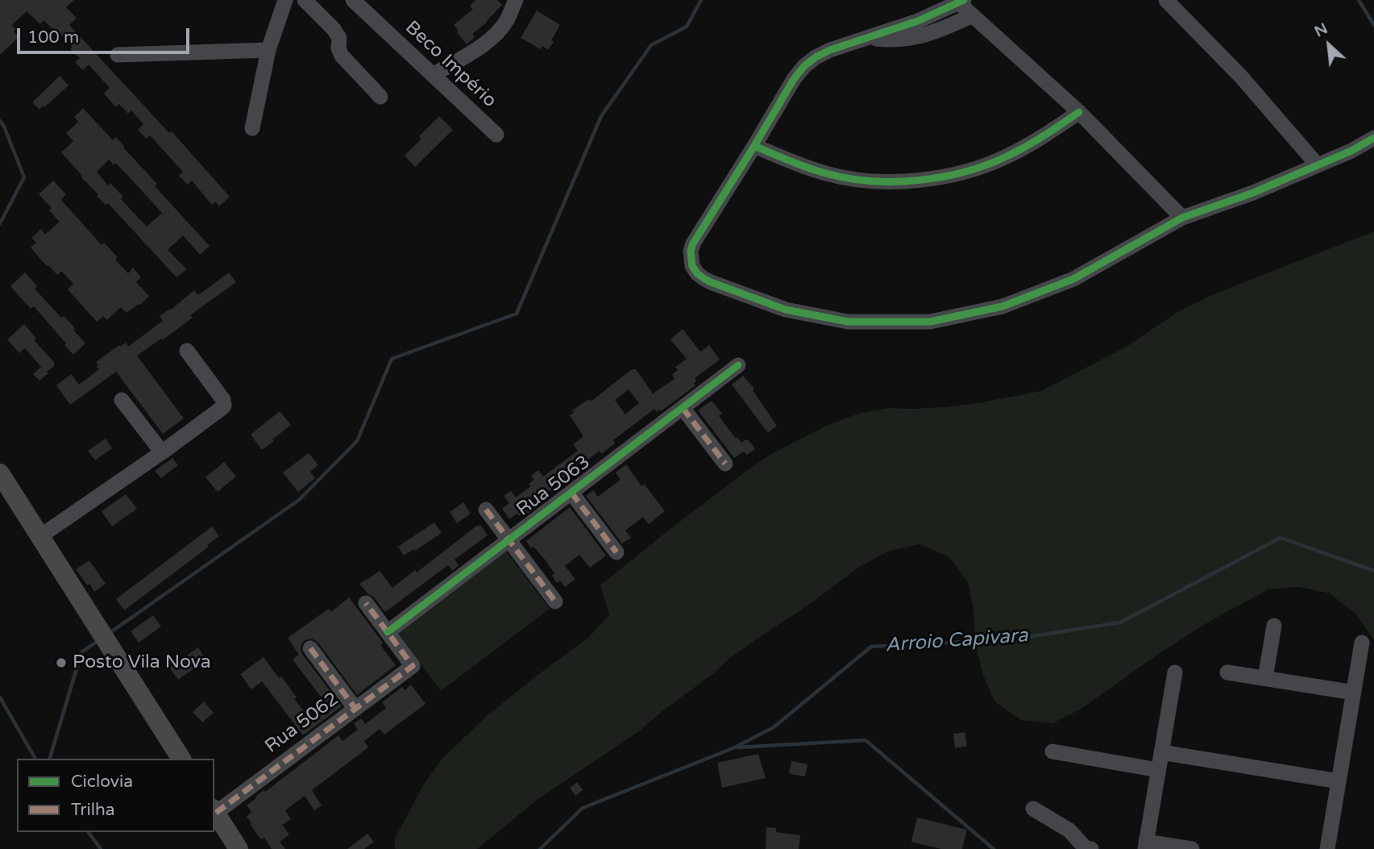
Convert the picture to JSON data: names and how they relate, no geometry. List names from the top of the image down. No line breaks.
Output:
{"streets":{"street":["Beco Império","Rua 5063","Rua 5062"]},"crossings":[["Rua 5063","Rua 5062"]],"water":["Arroio Capivara"],"places":["Posto Vila Nova"],"legend":["Ciclovia","Trilha"],"scale_bar":"100 m","north":"top left"}
